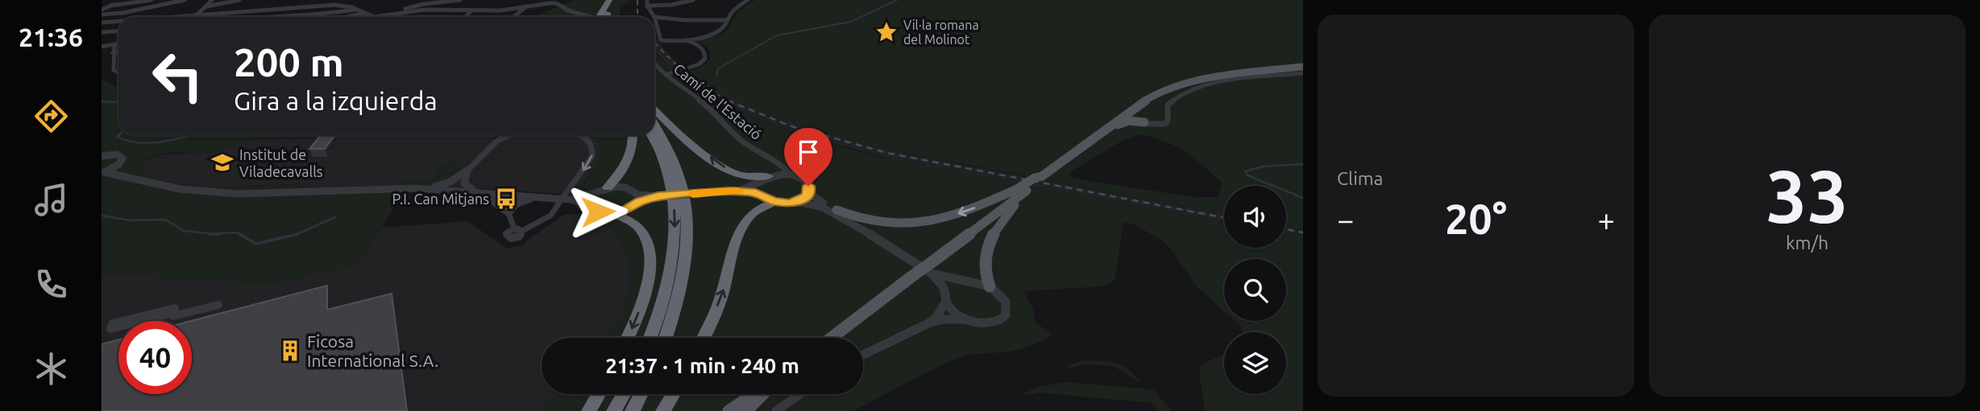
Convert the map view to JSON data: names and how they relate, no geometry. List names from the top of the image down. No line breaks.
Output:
{"streets":{"street":["Camí de l'Estació"]},"places":{"place":["Vil·la romana del Molinot"],"school or university":["Institut de Viladecavalls"],"bus stop":["P.I. Can Mitjans"],"building":["Ficosa International S.A."]},"page":{"tabs":"21:36","tile":["Clima",["33","km/h"]],"turn":["200 m","Gira a la izquierda"],"heat":["−","20°","+"],"limit":"40","trip":"21:37 · 1 min · 240 m"}}
